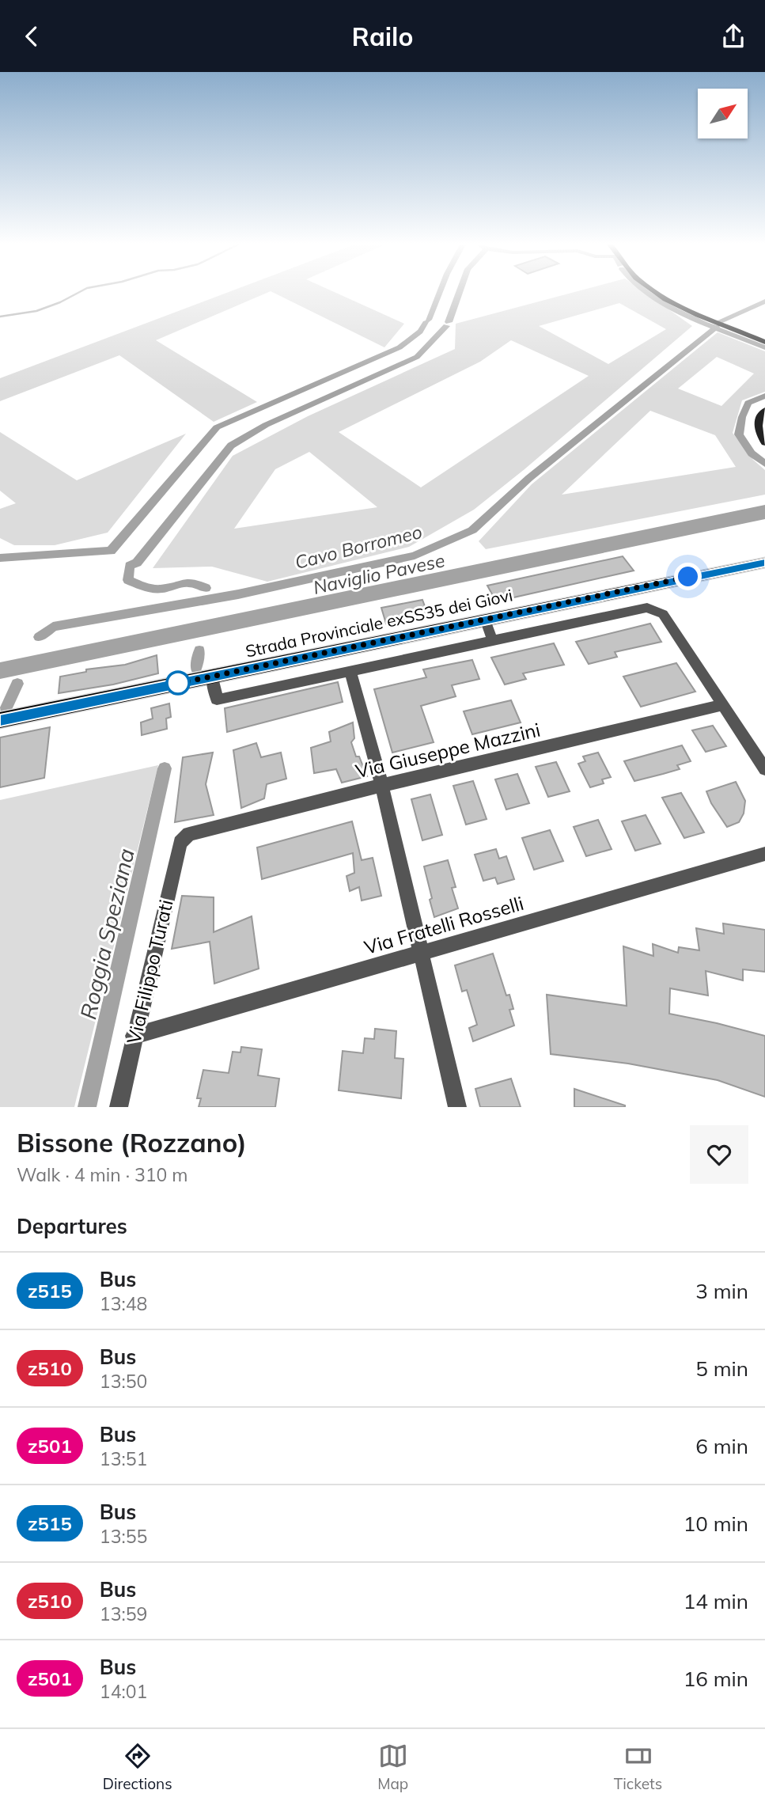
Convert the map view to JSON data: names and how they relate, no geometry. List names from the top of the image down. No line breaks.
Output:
{"streets":{"main road":["Strada Provinciale exSS35 dei Giovi"],"street":["Via Giuseppe Mazzini","Via Fratelli Rosselli","Via Filippo Turati"]},"crossings":[["Via Giuseppe Mazzini","Via Filippo Turati"],["Via Fratelli Rosselli","Via Filippo Turati"]],"water":["Cavo Borromeo","Naviglio Pavese","Roggia Speziana"],"lines":["bus line z515"],"north":"top right","page":{"header":"Railo","heading":[["Bissone (Rozzano)","Walk · 4 min · 310 m"],"Departures"],"list":[{"mark":"z515","name":"Bus","note":"13:48","value":"3 min"},{"mark":"z510","name":"Bus","note":"13:50","value":"5 min"},{"mark":"z501","name":"Bus","note":"13:51","value":"6 min"},{"mark":"z515","name":"Bus","note":"13:55","value":"10 min"},{"mark":"z510","name":"Bus","note":"13:59","value":"14 min"},{"mark":"z501","name":"Bus","note":"14:01","value":"16 min"}],"tabs":["Directions","Map","Tickets"]}}
